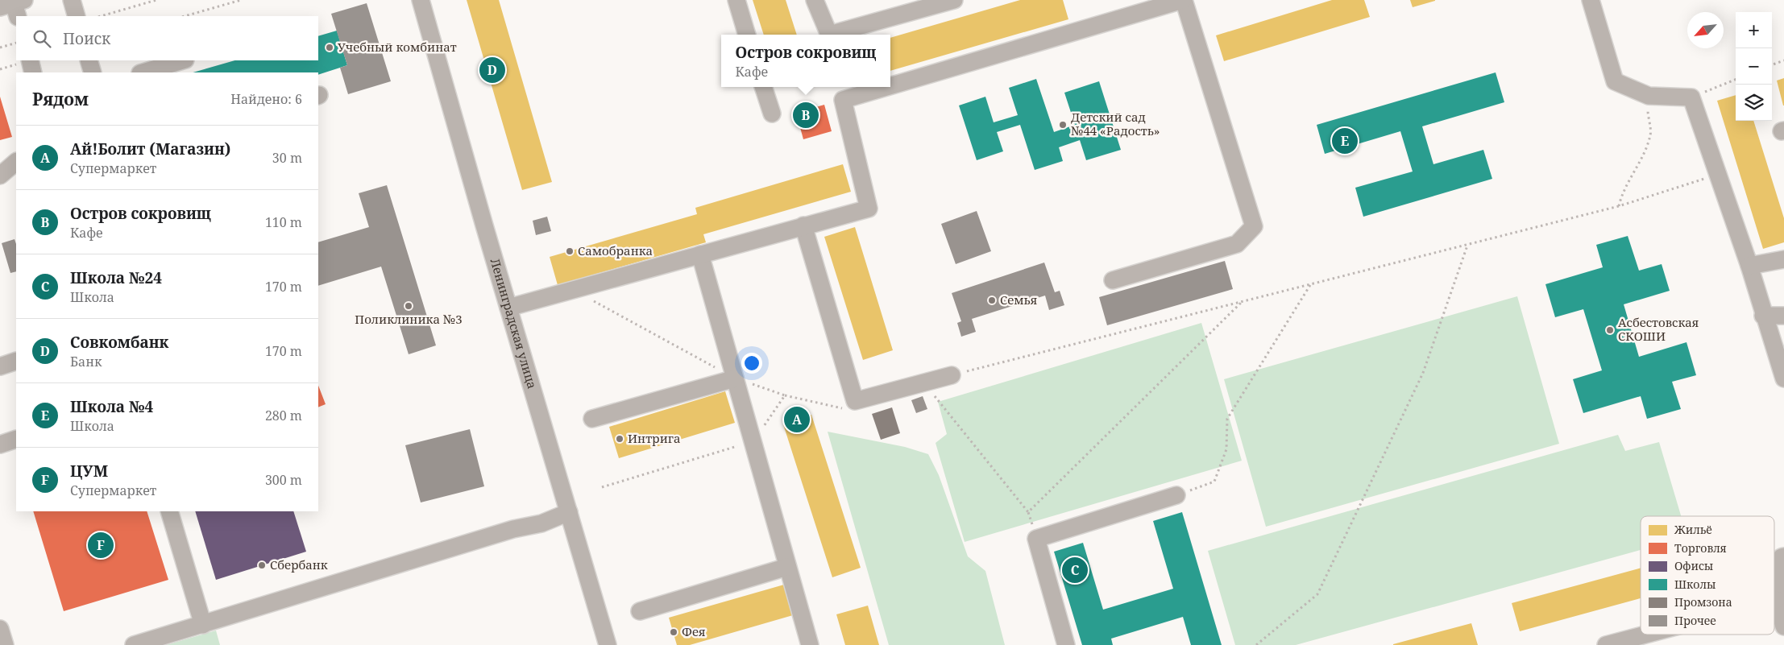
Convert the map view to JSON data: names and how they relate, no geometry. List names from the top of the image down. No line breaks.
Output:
{"streets":{"street":["Ленинградская улица"]},"places":["Учебный комбинат","Детский сад №44 «Радость»","Самобранка","Семья","Поликлиника №3","Асбестовская СКОШИ","Интрига","Сбербанк","Фея"],"legend":["Жильё","Торговля","Офисы","Школы","Промзона","Прочее"],"north":"bottom left","page":{"map_buttons":["+","−"],"search":"Поиск","popup":["Остров сокровищ","Кафе"],"pins":["D","B","E","A","F","C"],"heading":["Рядом","Найдено: 6"],"list":[{"mark":"A","name":"Ай!Болит (Магазин)","note":"Супермаркет","value":"30 m"},{"mark":"B","name":"Остров сокровищ","note":"Кафе","value":"110 m"},{"mark":"C","name":"Школа №24","note":"Школа","value":"170 m"},{"mark":"D","name":"Совкомбанк","note":"Банк","value":"170 m"},{"mark":"E","name":"Школа №4","note":"Школа","value":"280 m"},{"mark":"F","name":"ЦУМ","note":"Супермаркет","value":"300 m"}]}}
